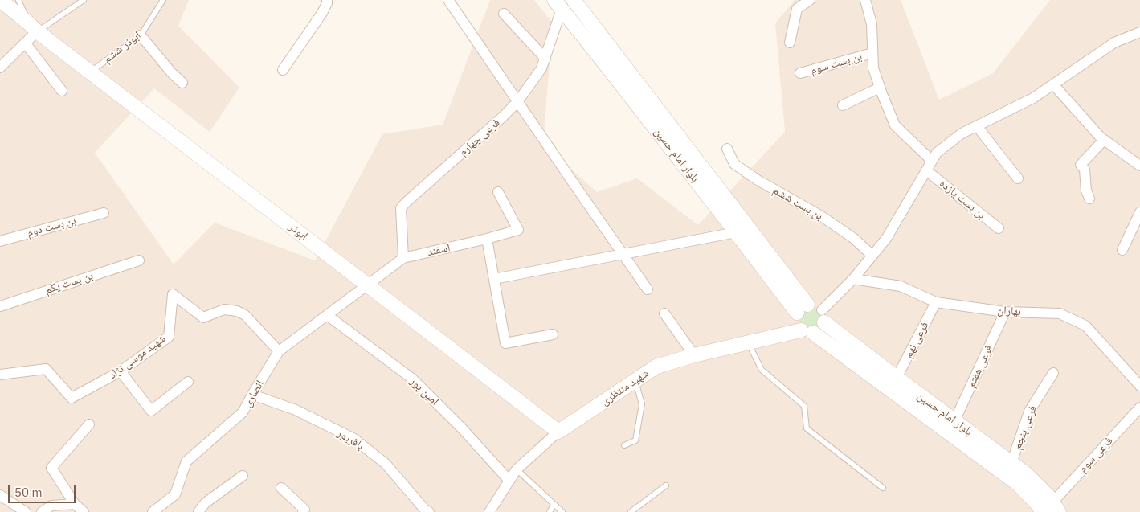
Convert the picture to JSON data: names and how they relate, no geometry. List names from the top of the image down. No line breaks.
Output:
{"streets":{"street":["بن بست سوم","فرعی چهارم","بلوار امام حسین","بن بست یازده","بن بست ششم","بن بست دوم","ابوذر","اسفند","بن بست یکم","بهاران","فرعی نهم","شهید موسی نژاد","فرعی هفتم","شهید منتظری","امین پور","انصاری","فرعی پنجم","باقرپور","فرعی سوم"],"lane":["ابوذر ششم"]},"crossings":[["ابوذر ششم","ابوذر"],["فرعی چهارم","بلوار امام حسین"],["فرعی چهارم","اسفند"],["بلوار امام حسین","فرعی نهم"],["بلوار امام حسین","فرعی هفتم"],["بلوار امام حسین","شهید منتظری"],["بلوار امام حسین","فرعی پنجم"],["بلوار امام حسین","فرعی سوم"],["ابوذر","اسفند"],["ابوذر","شهید منتظری"],["ابوذر","انصاری"],["اسفند","انصاری"],["بهاران","فرعی نهم"],["بهاران","فرعی هفتم"],["شهید موسی نژاد","انصاری"],["شهید منتظری","امین پور"],["امین پور","انصاری"],["انصاری","باقرپور"]],"scale_bar":"50 m"}
